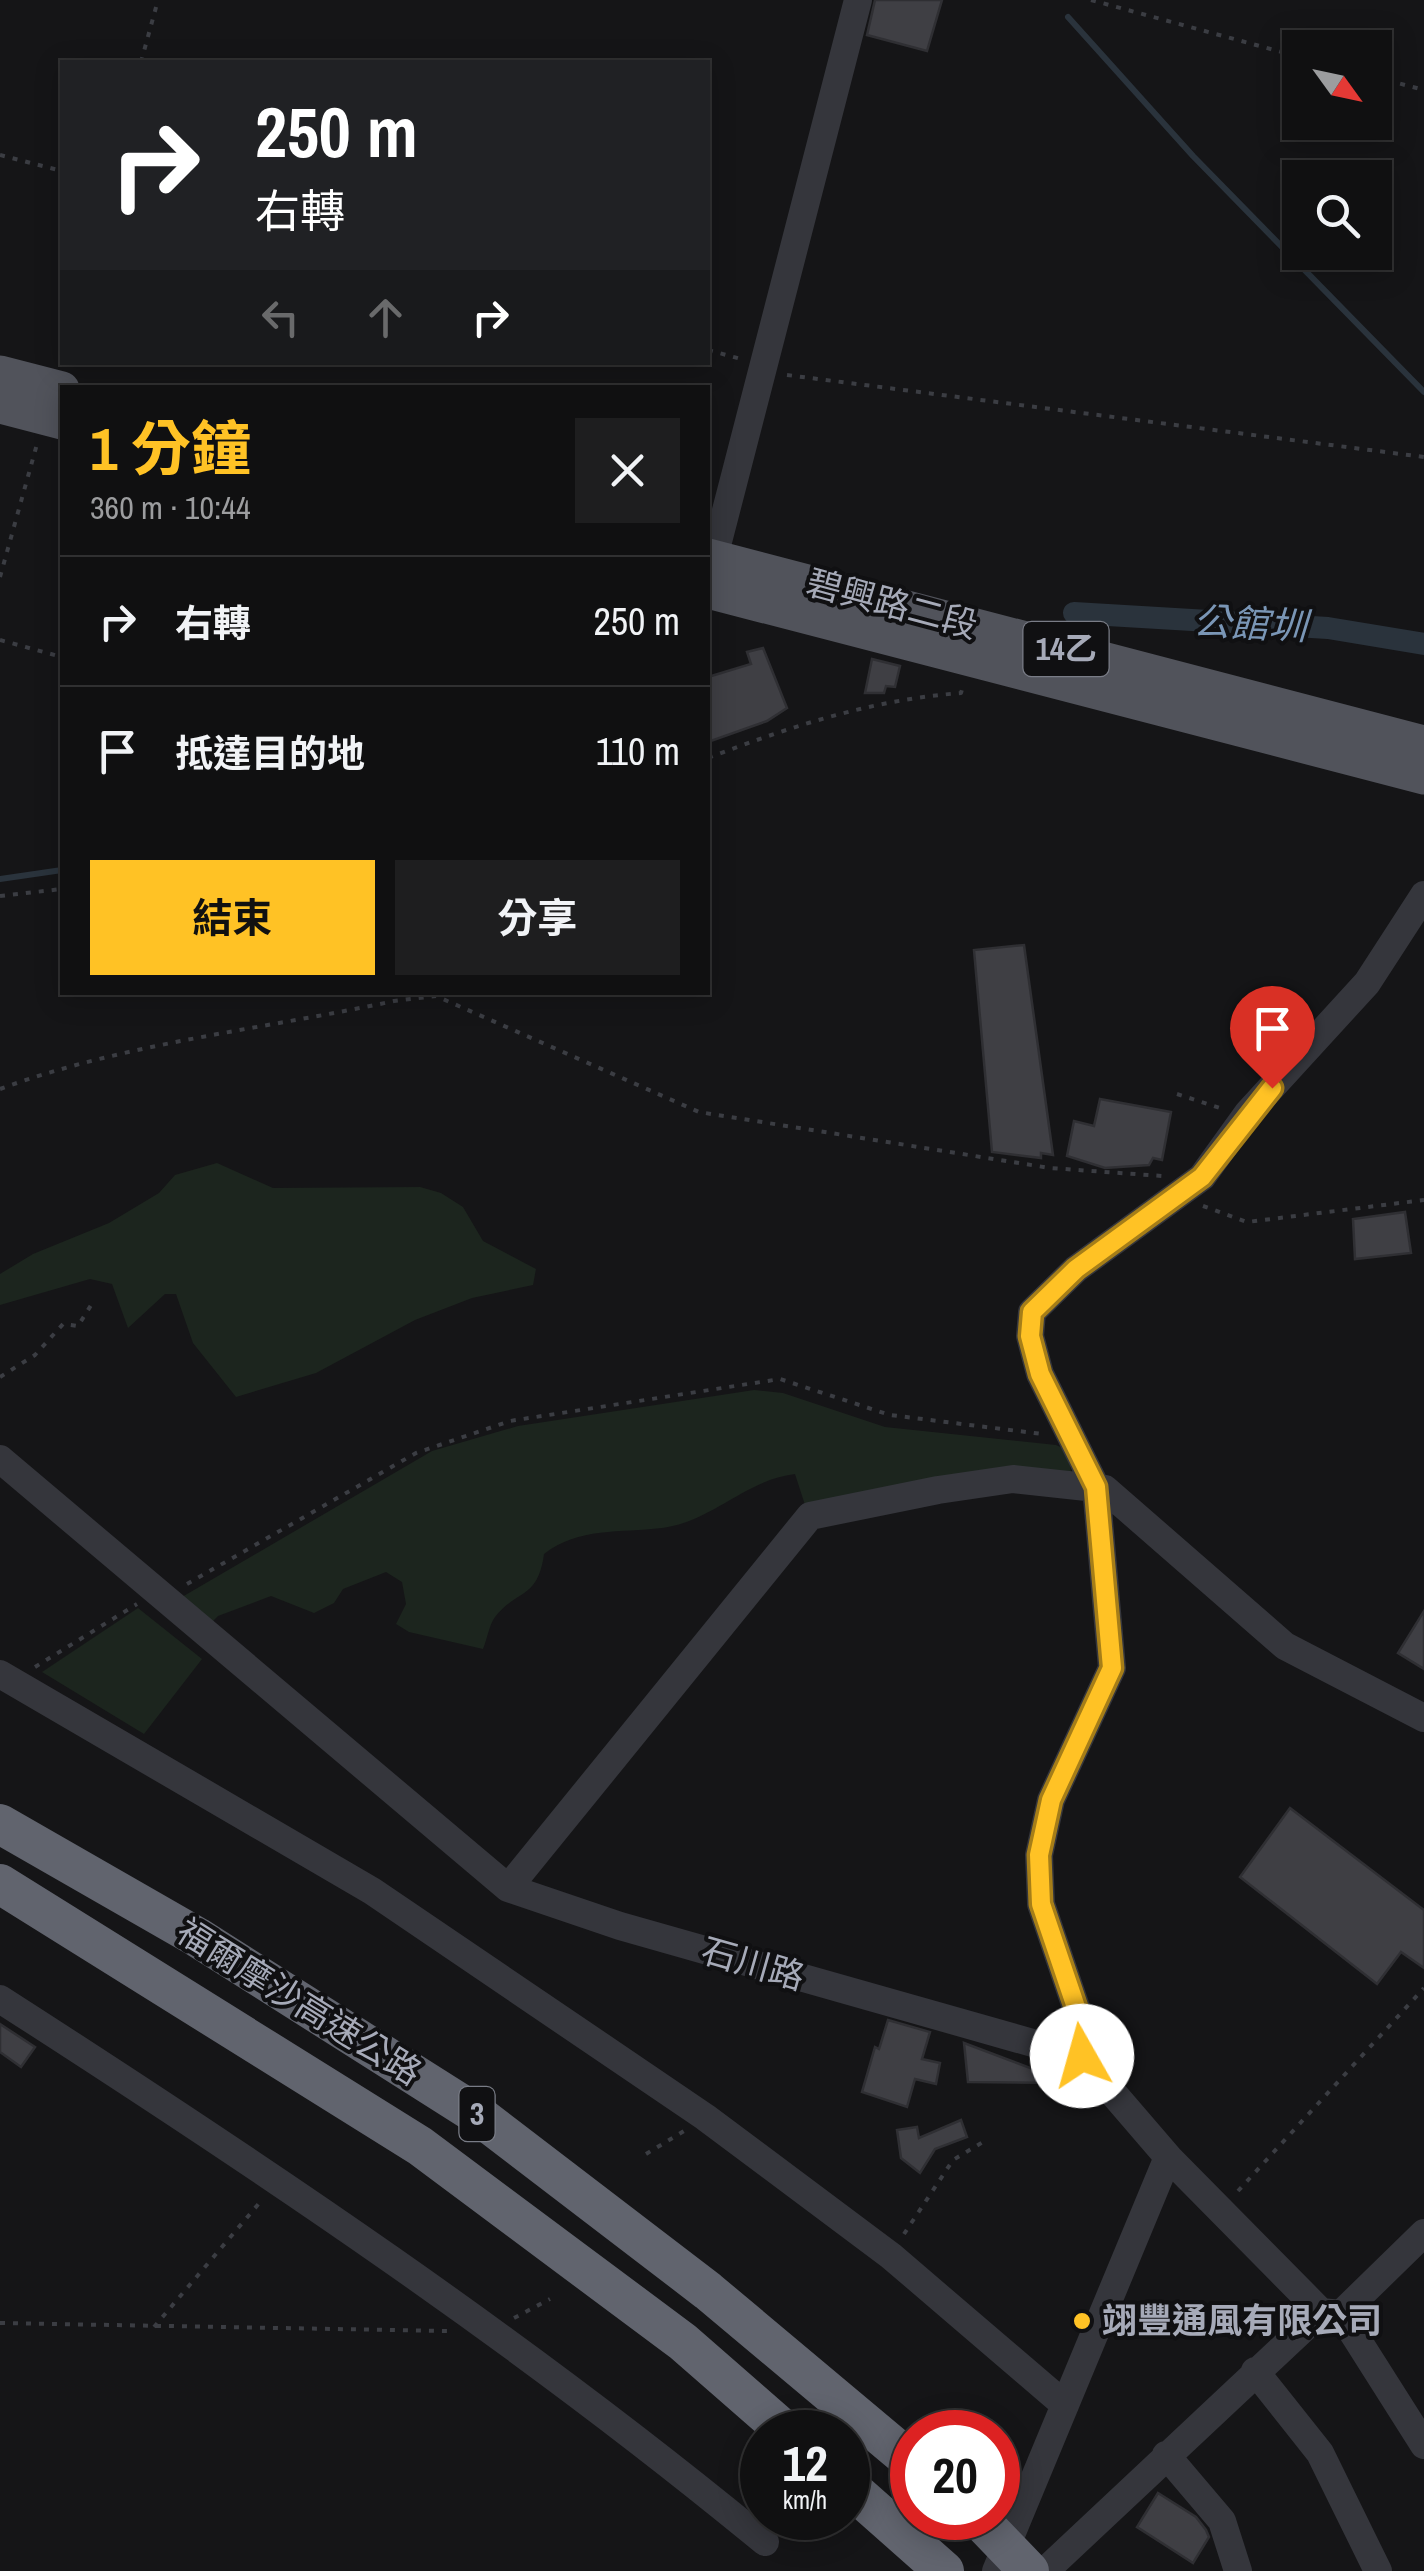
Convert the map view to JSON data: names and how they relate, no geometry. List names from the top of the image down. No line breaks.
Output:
{"streets":{"highway":["福爾摩沙高速公路","3"],"main road":["碧興路二段","14乙"],"street":["石川路"]},"water":["公館圳"],"places":["翊豐通風有限公司"],"north":"bottom right","page":{"turn":["250 m","右轉"],"heading":["1 分鐘","360 m · 10:44"],"list":[{"name":"右轉","value":"250 m"},{"name":"抵達目的地","value":"110 m"}],"buttons":["結束","分享"],"speed":"12 km/h","limit":"20"}}
